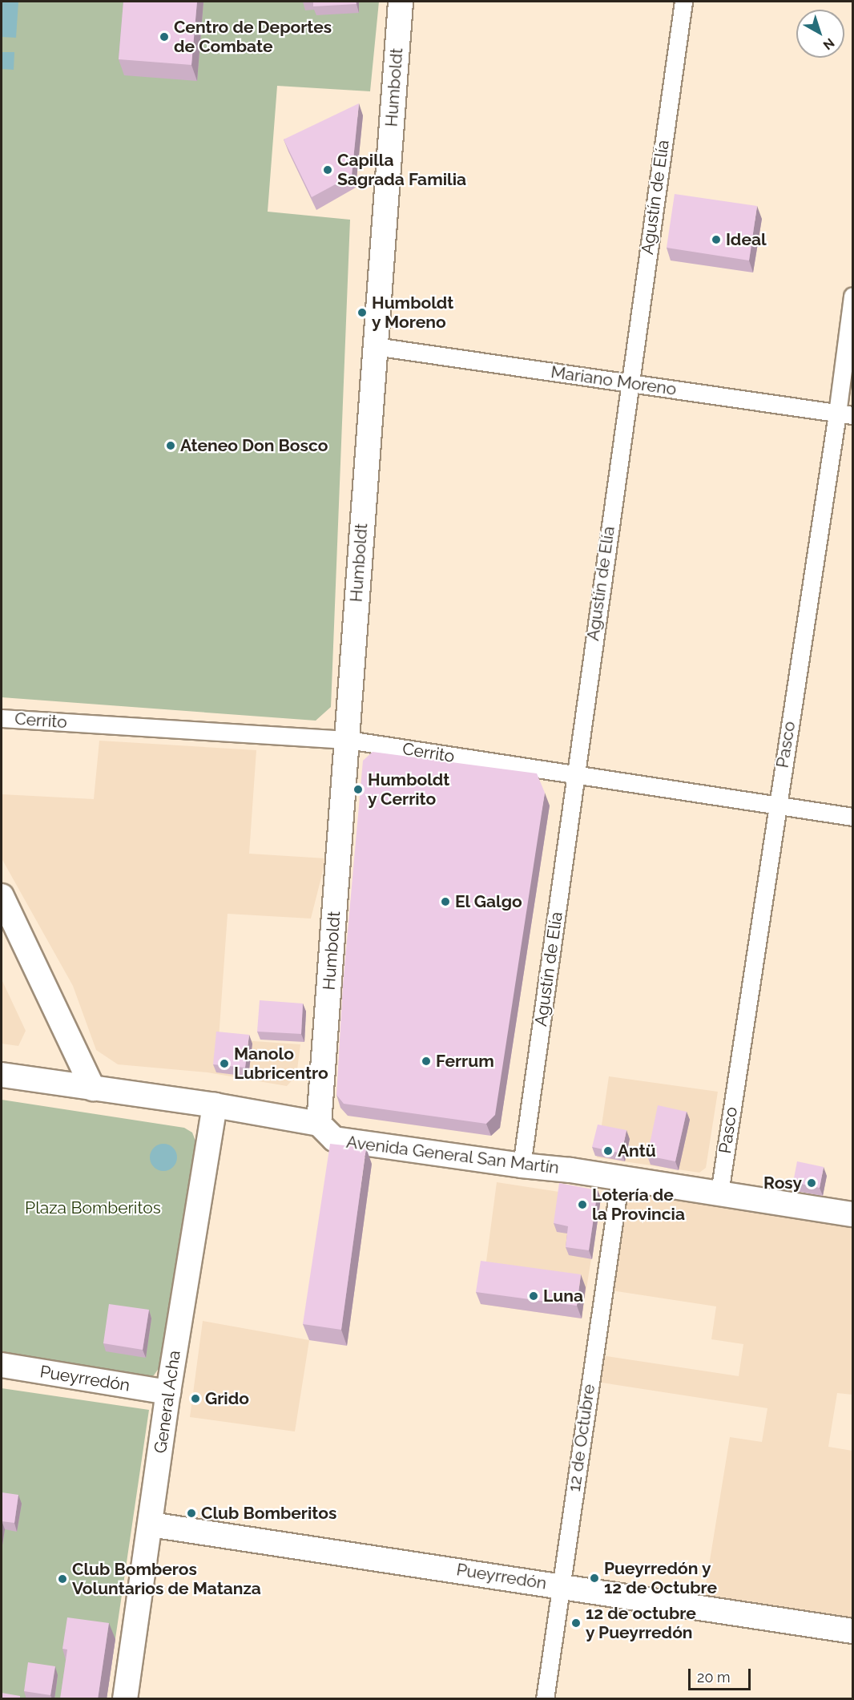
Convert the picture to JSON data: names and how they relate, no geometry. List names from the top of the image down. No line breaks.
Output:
{"streets":{"street":["Humboldt","Agustín de Elía","Mariano Moreno","Cerrito","Pasco","Avenida General San Martín","Pueyrredón","General Acha","12 de Octubre"]},"crossings":[["Humboldt","Mariano Moreno"],["Humboldt","Cerrito"],["Humboldt","Avenida General San Martín"],["Agustín de Elía","Mariano Moreno"],["Agustín de Elía","Cerrito"],["Agustín de Elía","Avenida General San Martín"],["Mariano Moreno","Pasco"],["Cerrito","Pasco"],["Pasco","Avenida General San Martín"],["Avenida General San Martín","12 de Octubre"],["Pueyrredón","General Acha"],["Pueyrredón","12 de Octubre"]],"parks":["Plaza Bomberitos"],"places":["Centro de Deportes de Combate","Capilla Sagrada Familia","Ideal","Humboldt y Moreno","Ateneo Don Bosco","Humboldt y Cerrito","El Galgo","Ferrum","Manolo Lubricentro","Antü","Rosy","Lotería de la Provincia","Luna","Grido","Club Bomberitos","Pueyrredón y 12 de Octubre","Club Bomberos Voluntarios de Matanza","12 de octubre y Pueyrredón"],"scale_bar":"20 m","north":"bottom right"}
